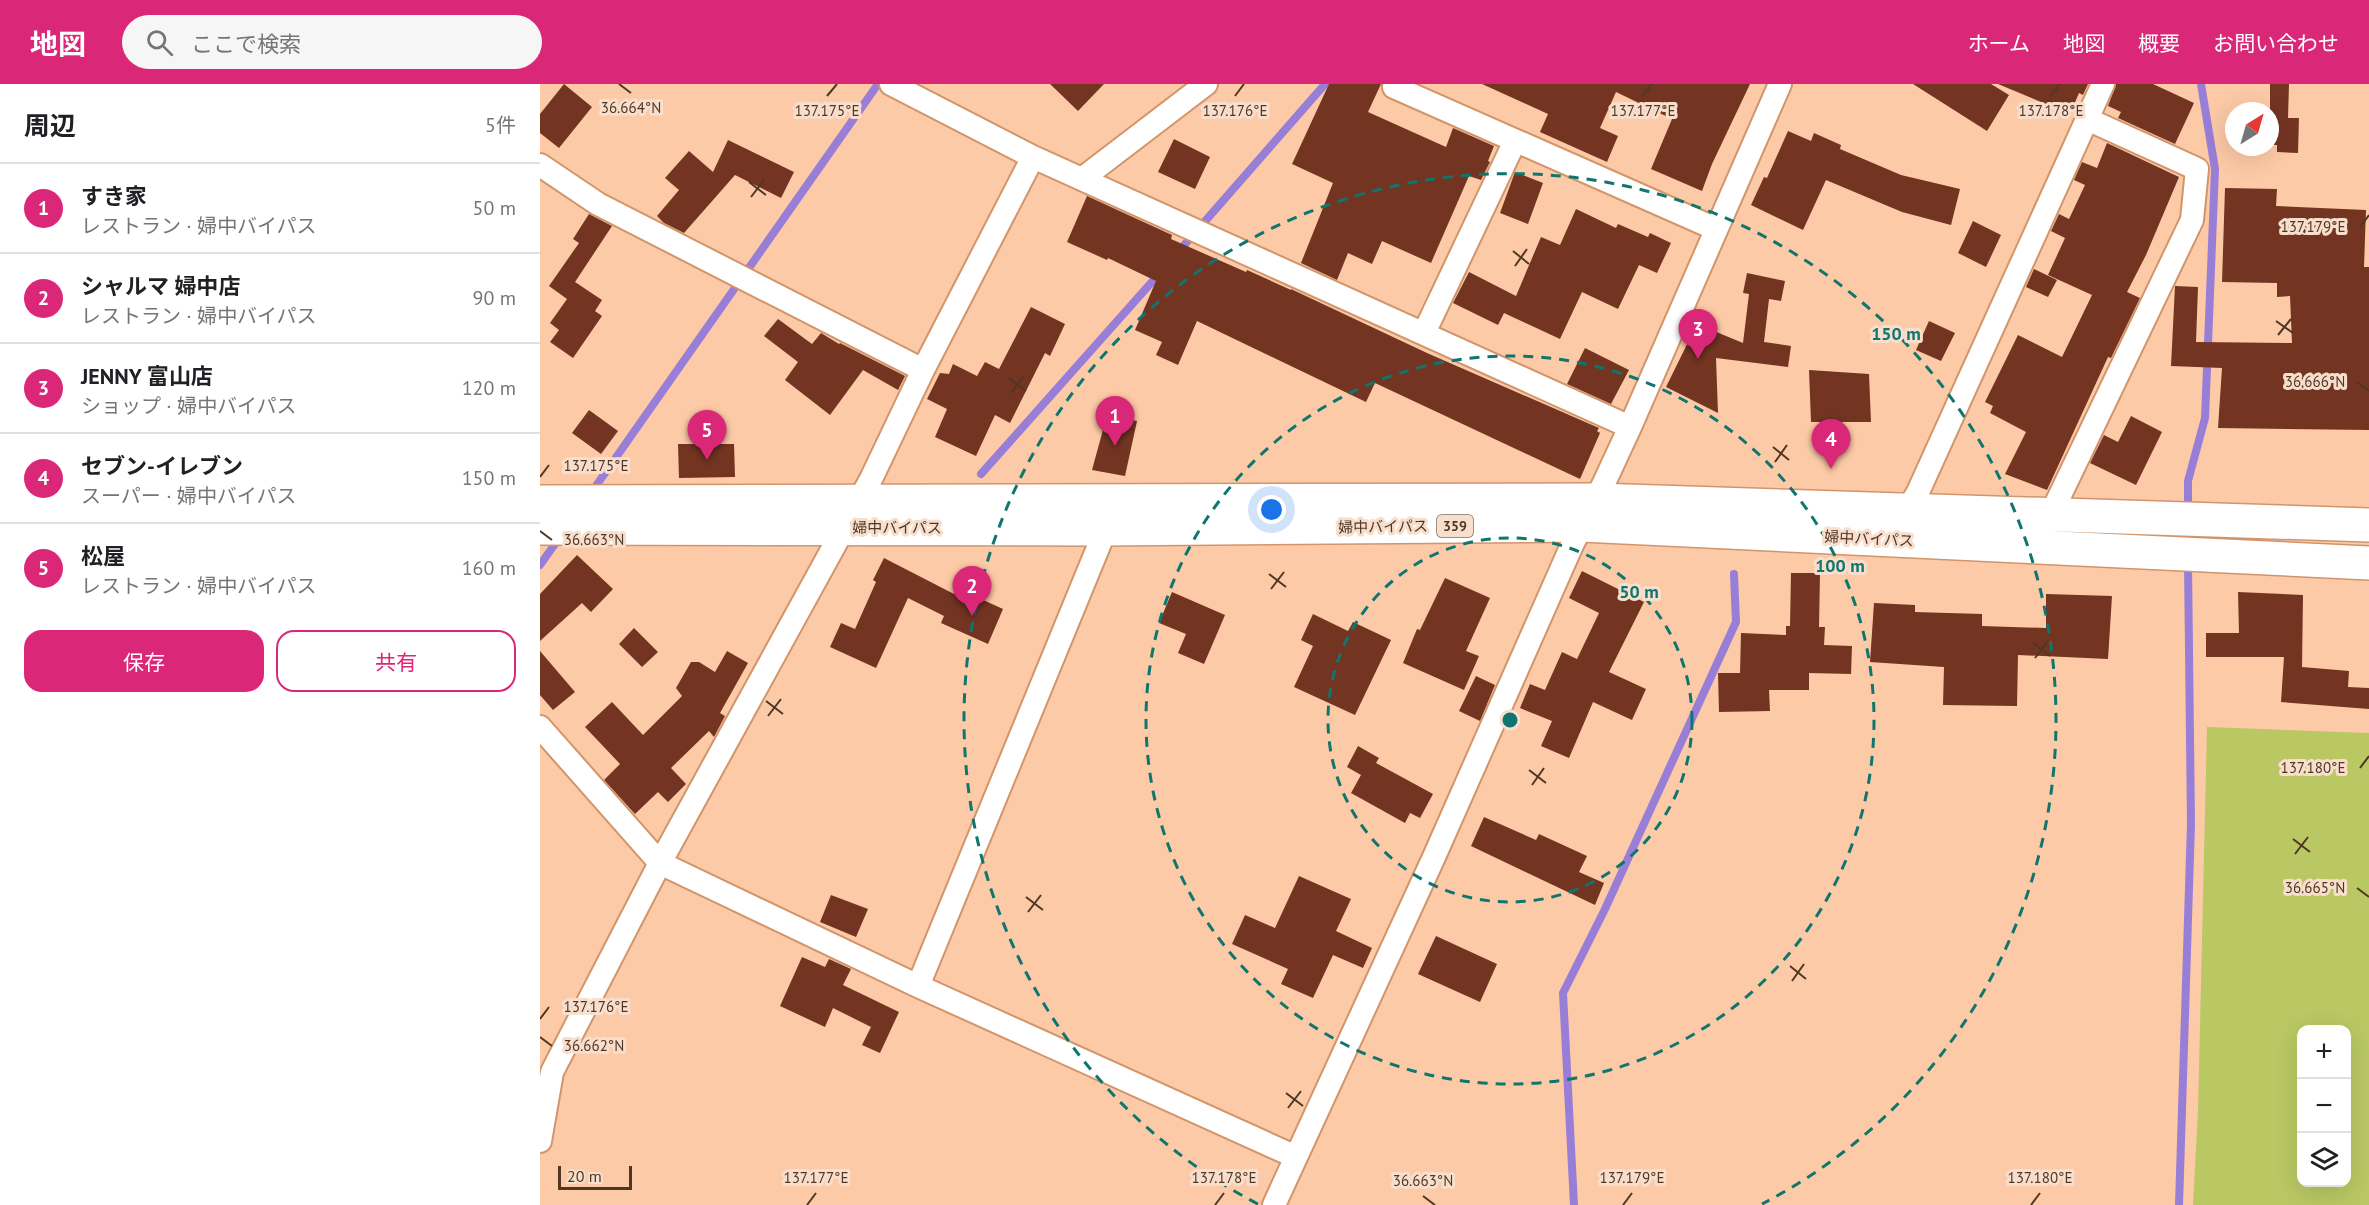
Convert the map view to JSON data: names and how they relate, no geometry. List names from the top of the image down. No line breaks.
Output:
{"streets":{"highway":["359","婦中バイパス"]},"scale_bar":"20 m","north":"top right","page":{"header":"地図","search":"ここで検索","nav":["ホーム","地図","概要","お問い合わせ"],"heading":["周辺","5件"],"list":[{"mark":"1","name":"すき家","note":"レストラン · 婦中バイパス","value":"50 m"},{"mark":"2","name":"シャルマ 婦中店","note":"レストラン · 婦中バイパス","value":"90 m"},{"mark":"3","name":"JENNY 富山店","note":"ショップ · 婦中バイパス","value":"120 m"},{"mark":"4","name":"セブン-イレブン","note":"スーパー · 婦中バイパス","value":"150 m"},{"mark":"5","name":"松屋","note":"レストラン · 婦中バイパス","value":"160 m"}],"pins":["3","1","5","4","2"],"buttons":["保存","共有"],"map_buttons":["+","−"],"scale":"20 m"},"coordinates":["36.664°N","137.175°E","137.176°E","137.177°E","137.178°E","137.179°E","36.666°N","36.663°N","137.180°E","36.665°N","36.662°N"],"rings":["150 m","100 m","50 m"]}
